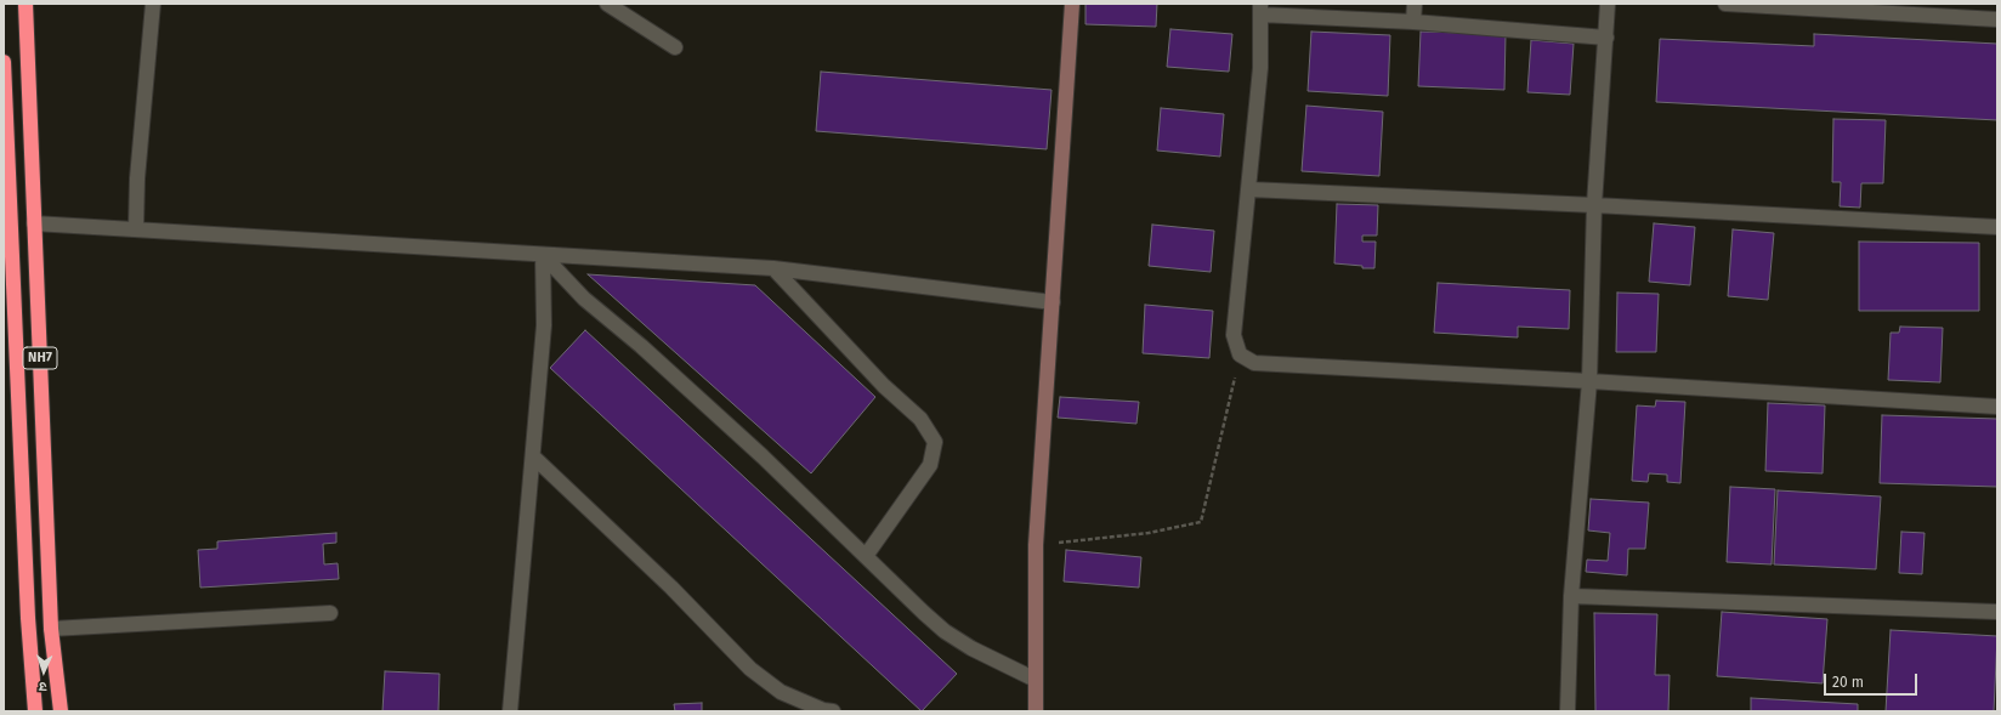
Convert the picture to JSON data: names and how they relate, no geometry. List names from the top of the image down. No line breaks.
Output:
{"streets":{"highway":["NH7"]},"scale_bar":"20 m","north":"bottom"}
